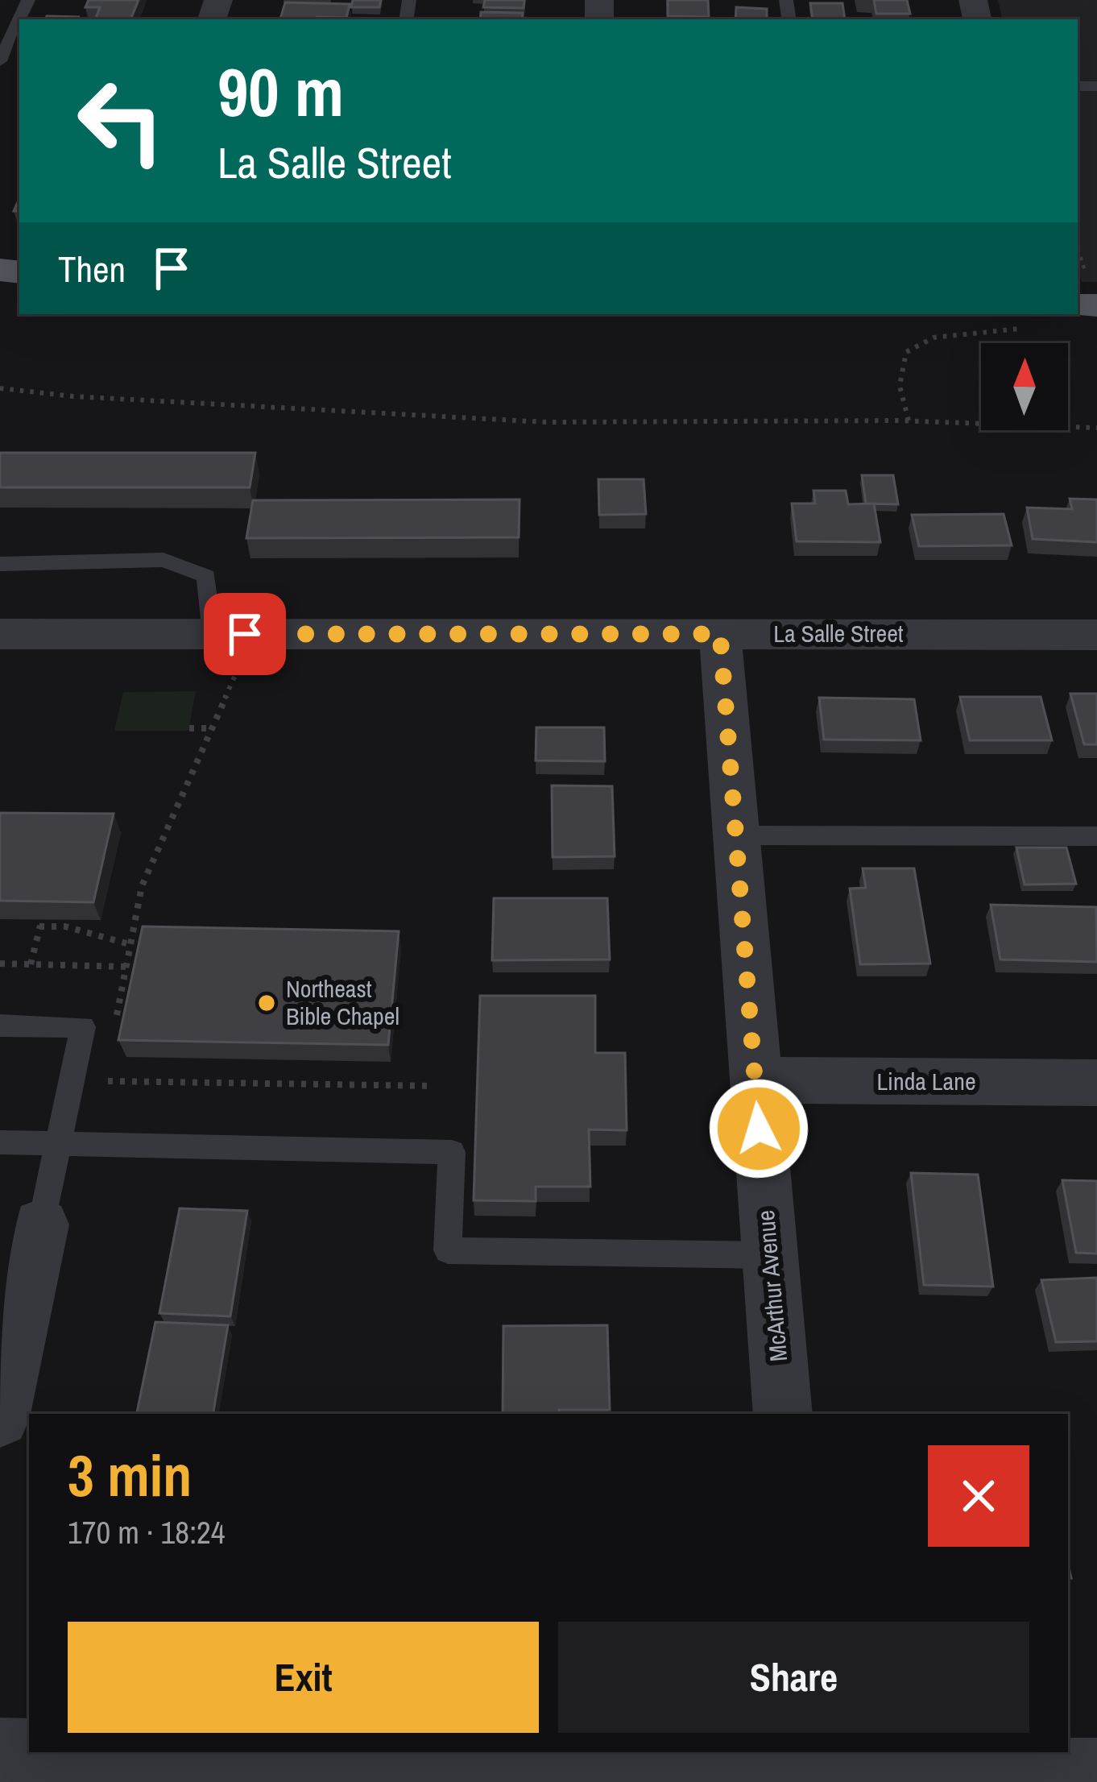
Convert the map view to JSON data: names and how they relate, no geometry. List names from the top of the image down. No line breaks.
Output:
{"streets":{"street":["La Salle Street","Linda Lane","McArthur Avenue"]},"crossings":[["La Salle Street","McArthur Avenue"],["Linda Lane","McArthur Avenue"]],"places":["Northeast Bible Chapel"],"north":"top","page":{"turn":["90 m","La Salle Street"],"then":"Then","heading":["3 min","170 m · 18:24"],"buttons":["Exit","Share"]}}
